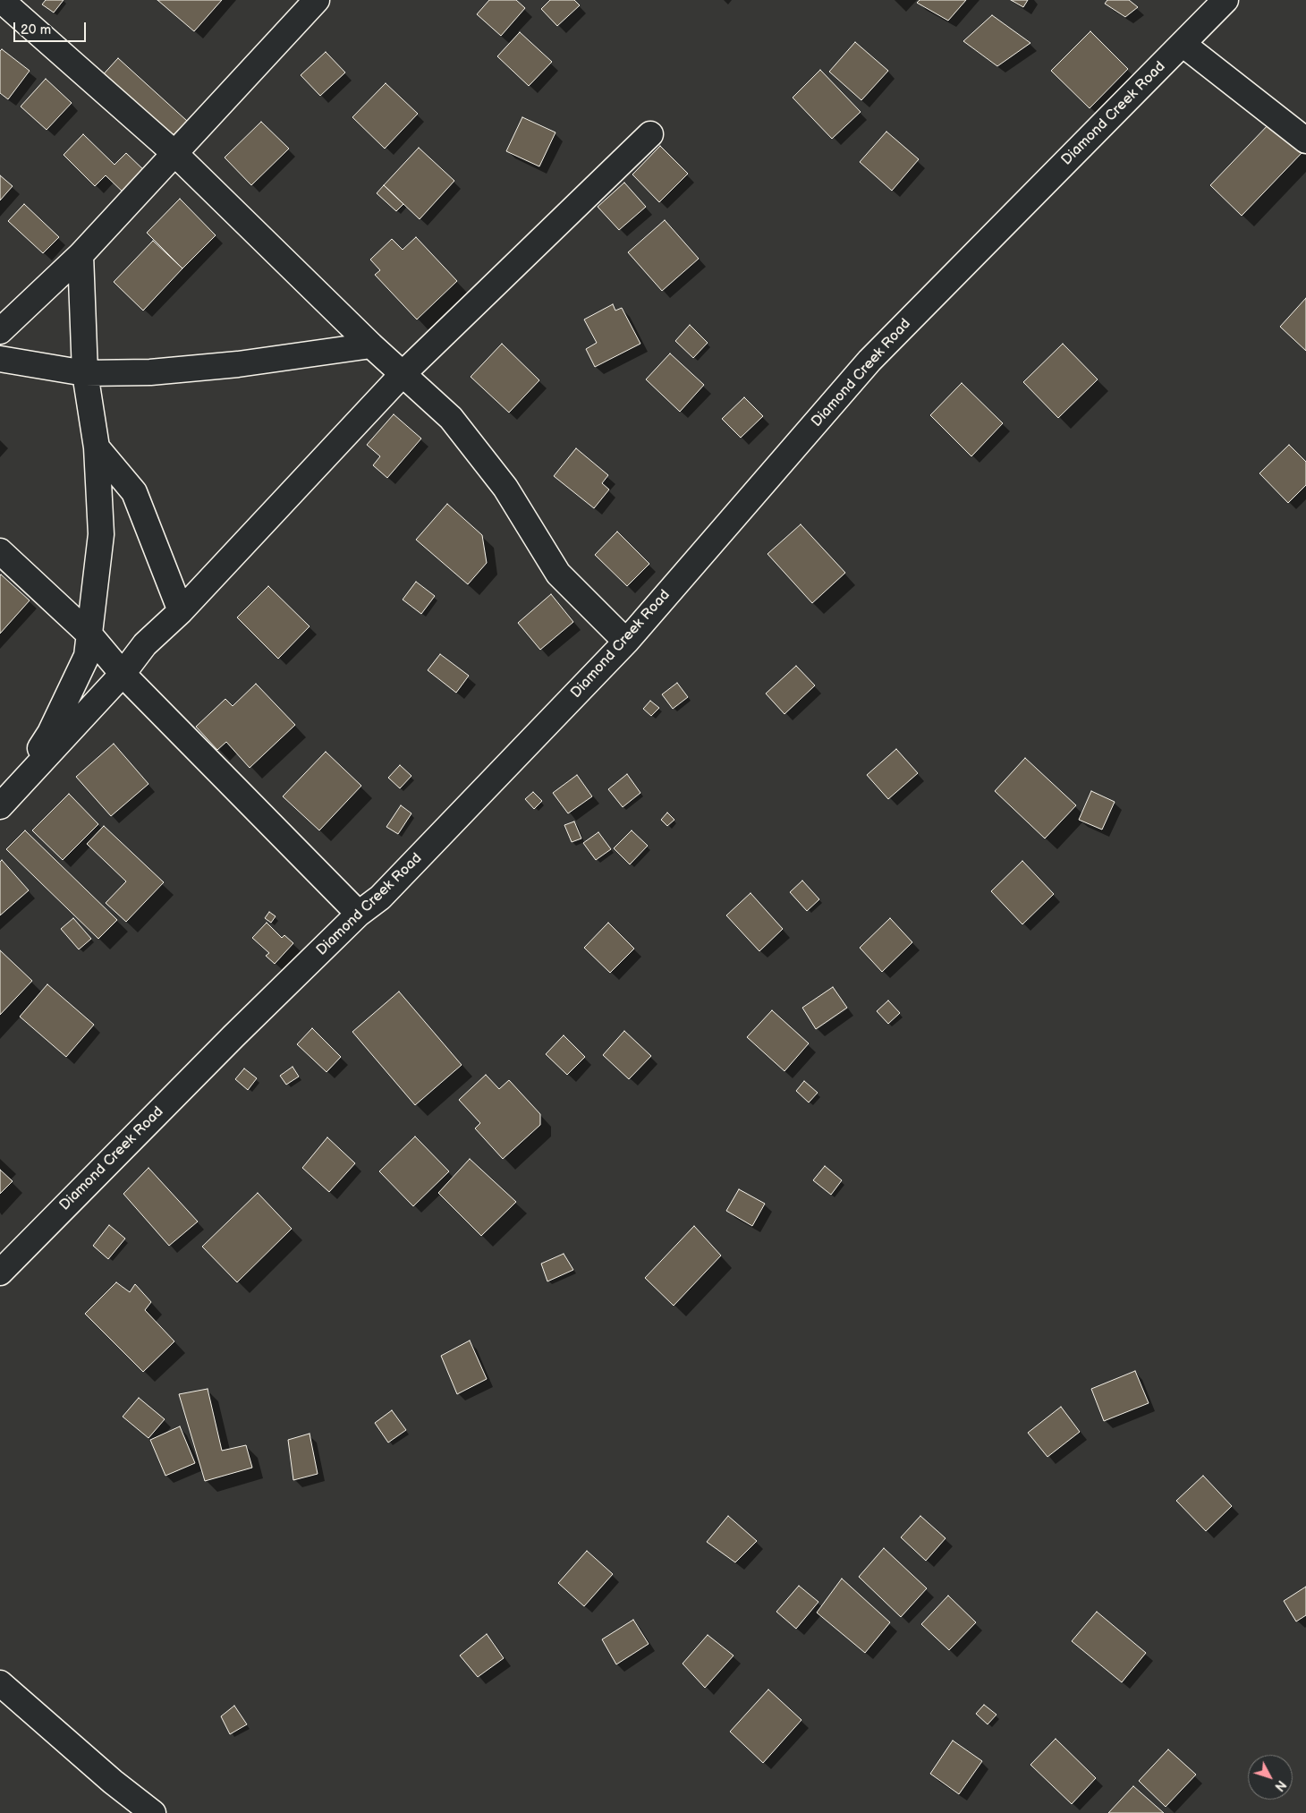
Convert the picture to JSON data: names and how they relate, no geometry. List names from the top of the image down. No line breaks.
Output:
{"streets":{"street":["Diamond Creek Road"]},"scale_bar":"20 m","north":"bottom right"}
